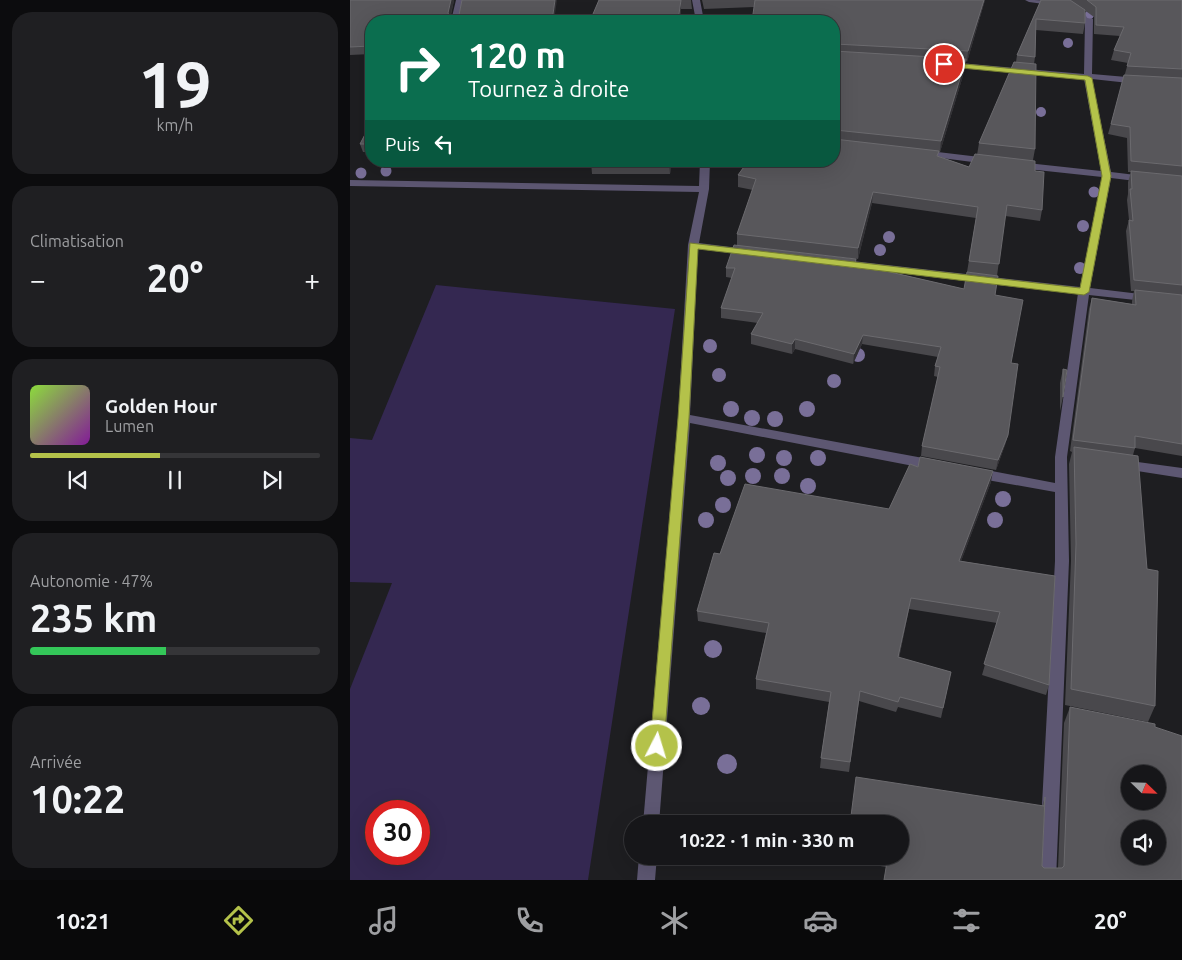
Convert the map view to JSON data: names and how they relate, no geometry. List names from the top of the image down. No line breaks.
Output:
{"north":"bottom right","page":{"tile":[["19","km/h"],"Climatisation",["Autonomie · 47%","235 km"],["Arrivée","10:22"]],"turn":["120 m","Tournez à droite"],"then":"Puis","heat":["−","20°","+"],"song":["Golden Hour","Lumen"],"limit":"30","trip":"10:22 · 1 min · 330 m","tabs":["10:21","20°"]}}
